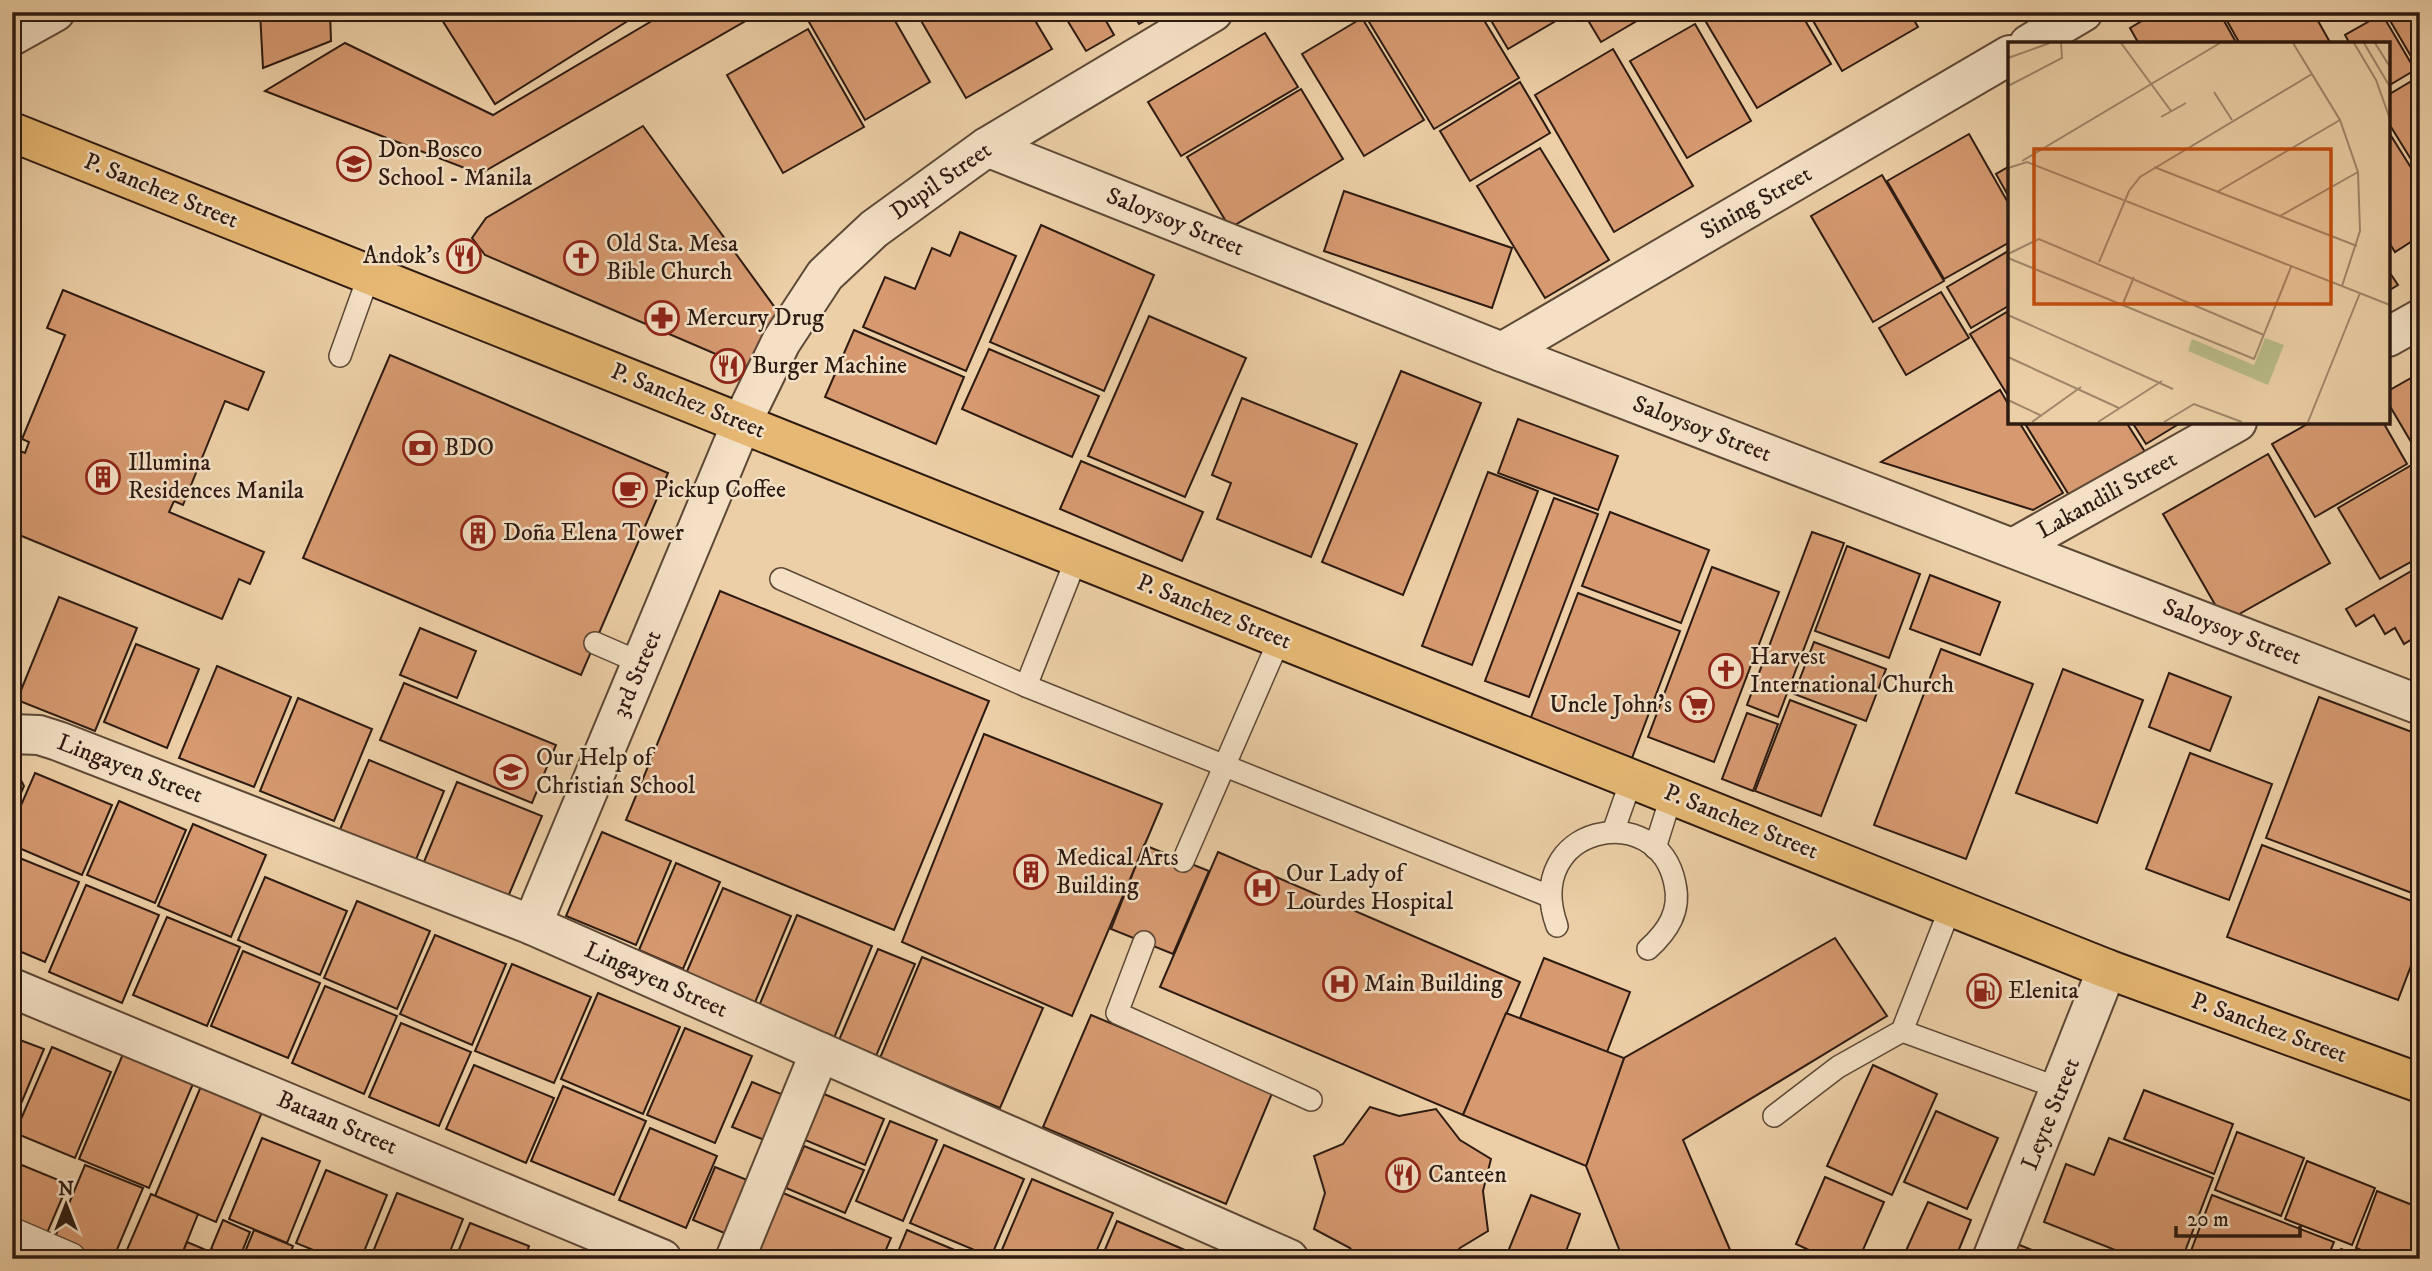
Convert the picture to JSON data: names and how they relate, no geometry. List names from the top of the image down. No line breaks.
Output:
{"streets":{"main road":["P. Sanchez Street"],"street":["Dupil Street","Sining Street","Saloysoy Street","Lakandili Street","3rd Street","Lingayen Street","Leyte Street","Bataan Street"]},"crossings":[["Dupil Street","P. Sanchez Street"],["Dupil Street","Saloysoy Street"],["Dupil Street","3rd Street"],["P. Sanchez Street","3rd Street"],["P. Sanchez Street","Leyte Street"],["Sining Street","Saloysoy Street"],["Saloysoy Street","Lakandili Street"],["3rd Street","Lingayen Street"]],"places":{"school or university":["Don Bosco School - Manila","Our Help of Christian School"],"restaurant":["Andok's","Burger Machine","Canteen"],"church":["Old Sta. Mesa Bible Church","Harvest International Church"],"pharmacy":["Mercury Drug"],"bank":["BDO"],"building":["Illumina Residences Manila","Doña Elena Tower","Medical Arts Building"],"cafe":["Pickup Coffee"],"supermarket":["Uncle John's"],"hospital":["Our Lady of Lourdes Hospital","Main Building"],"fuel station":["Elenita"]},"scale_bar":"20 m","north":"top"}
